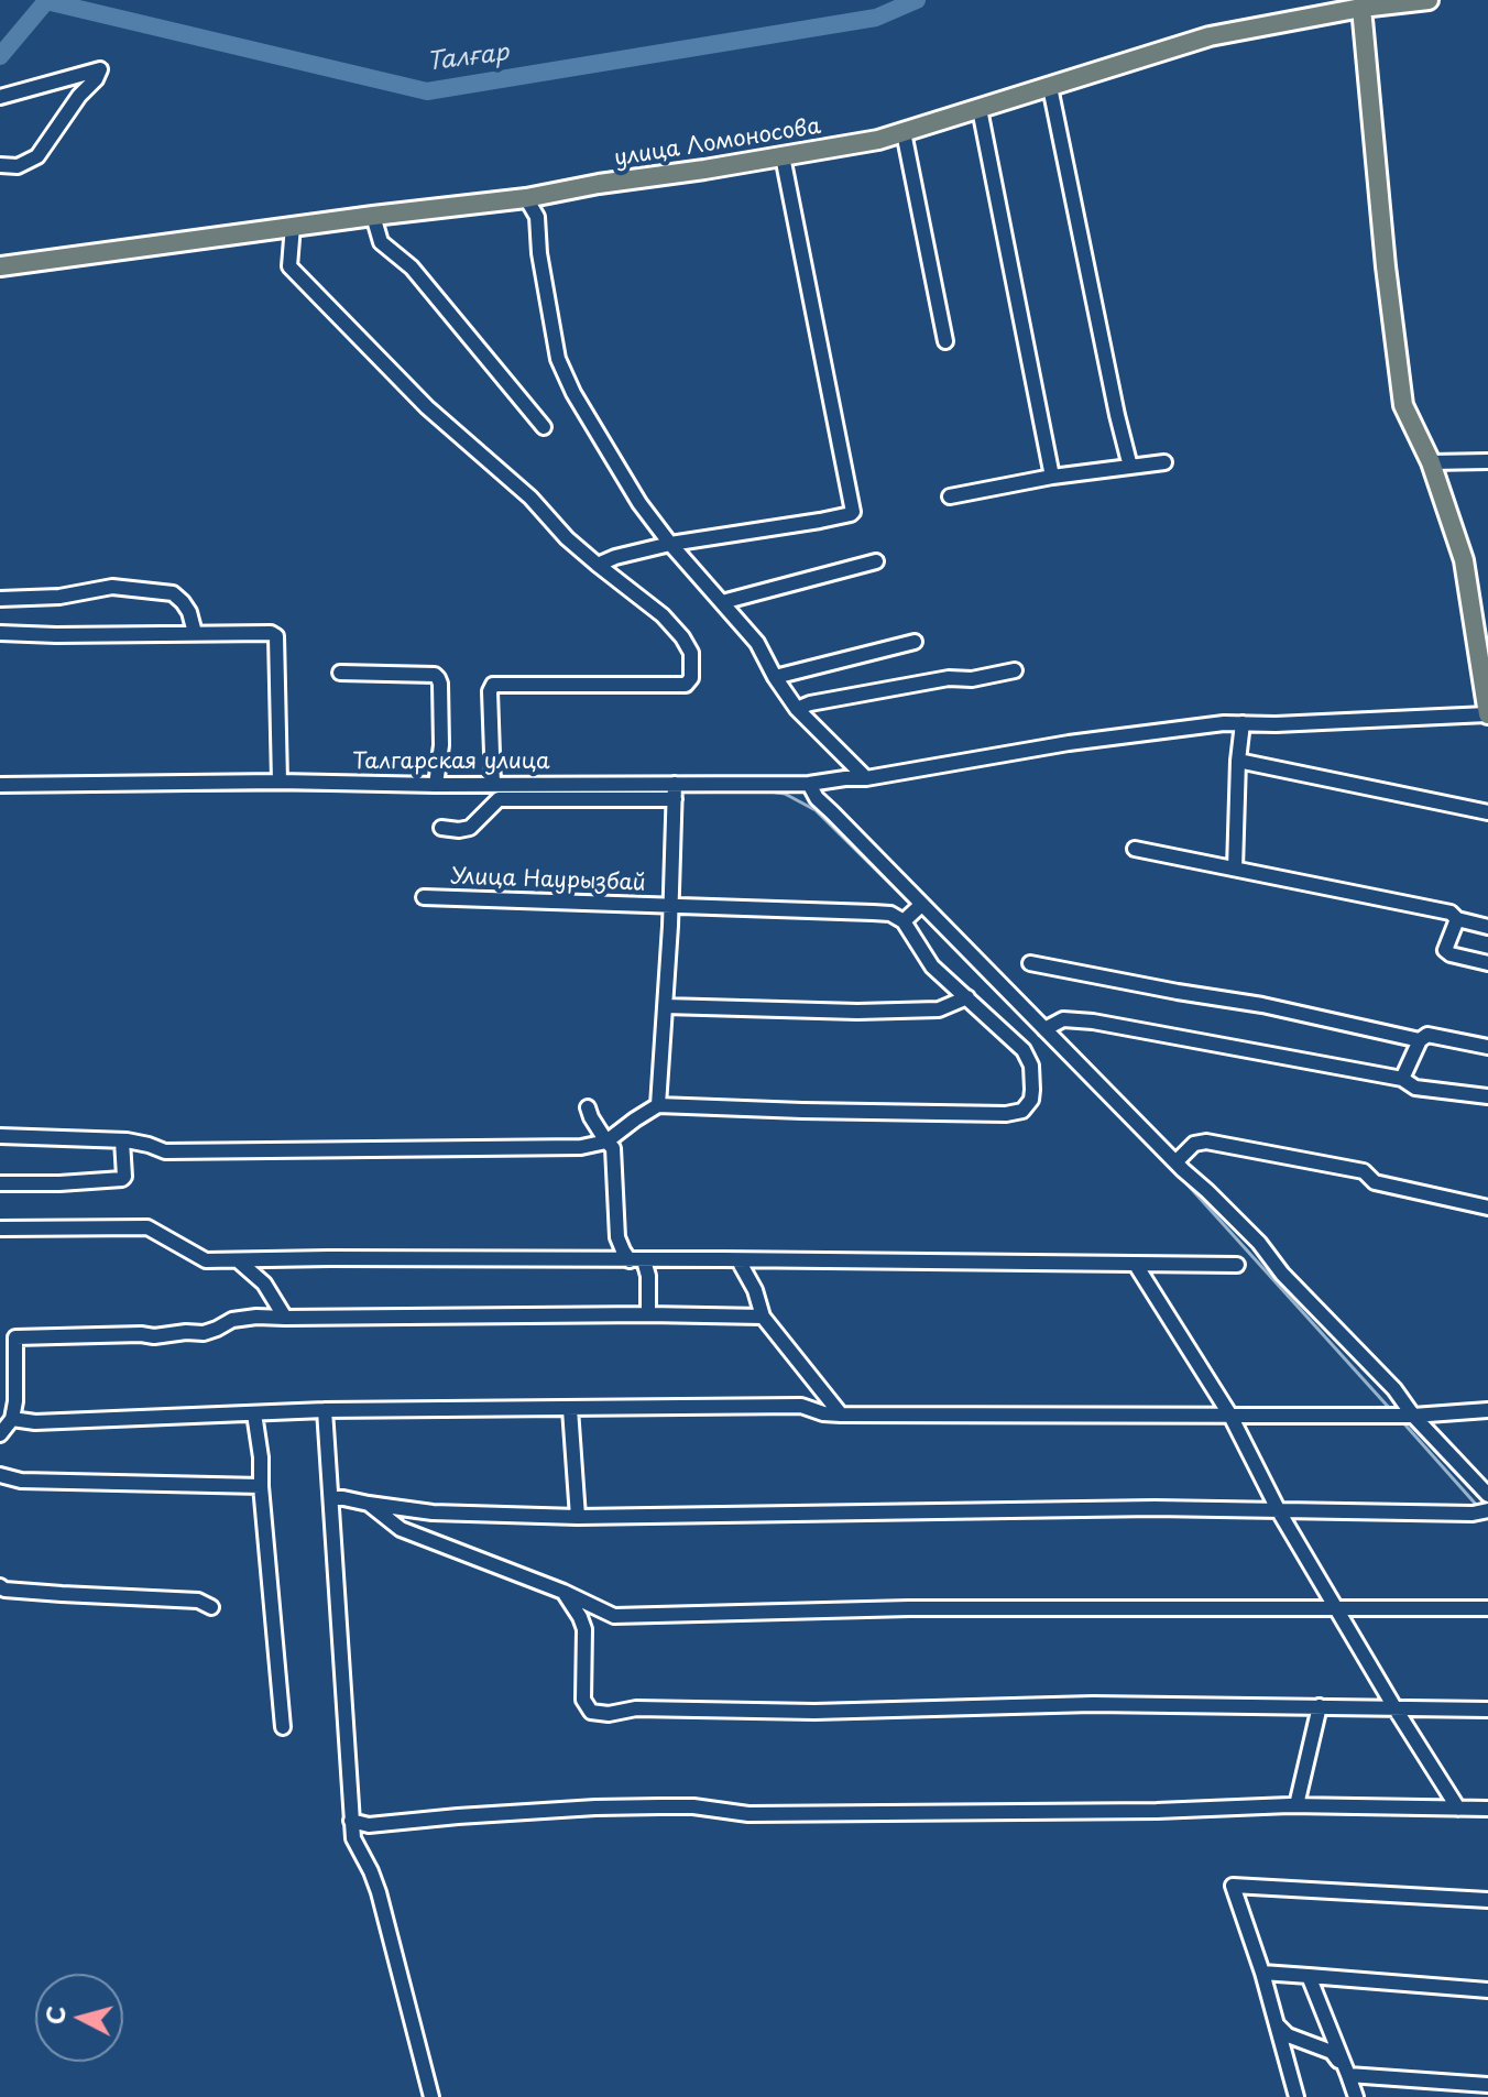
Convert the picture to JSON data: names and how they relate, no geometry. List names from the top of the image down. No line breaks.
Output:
{"streets":{"main road":["улица Ломоносова"],"street":["Талгарская улица","Улица Наурызбай"]},"water":["Талғар"],"north":"left"}
